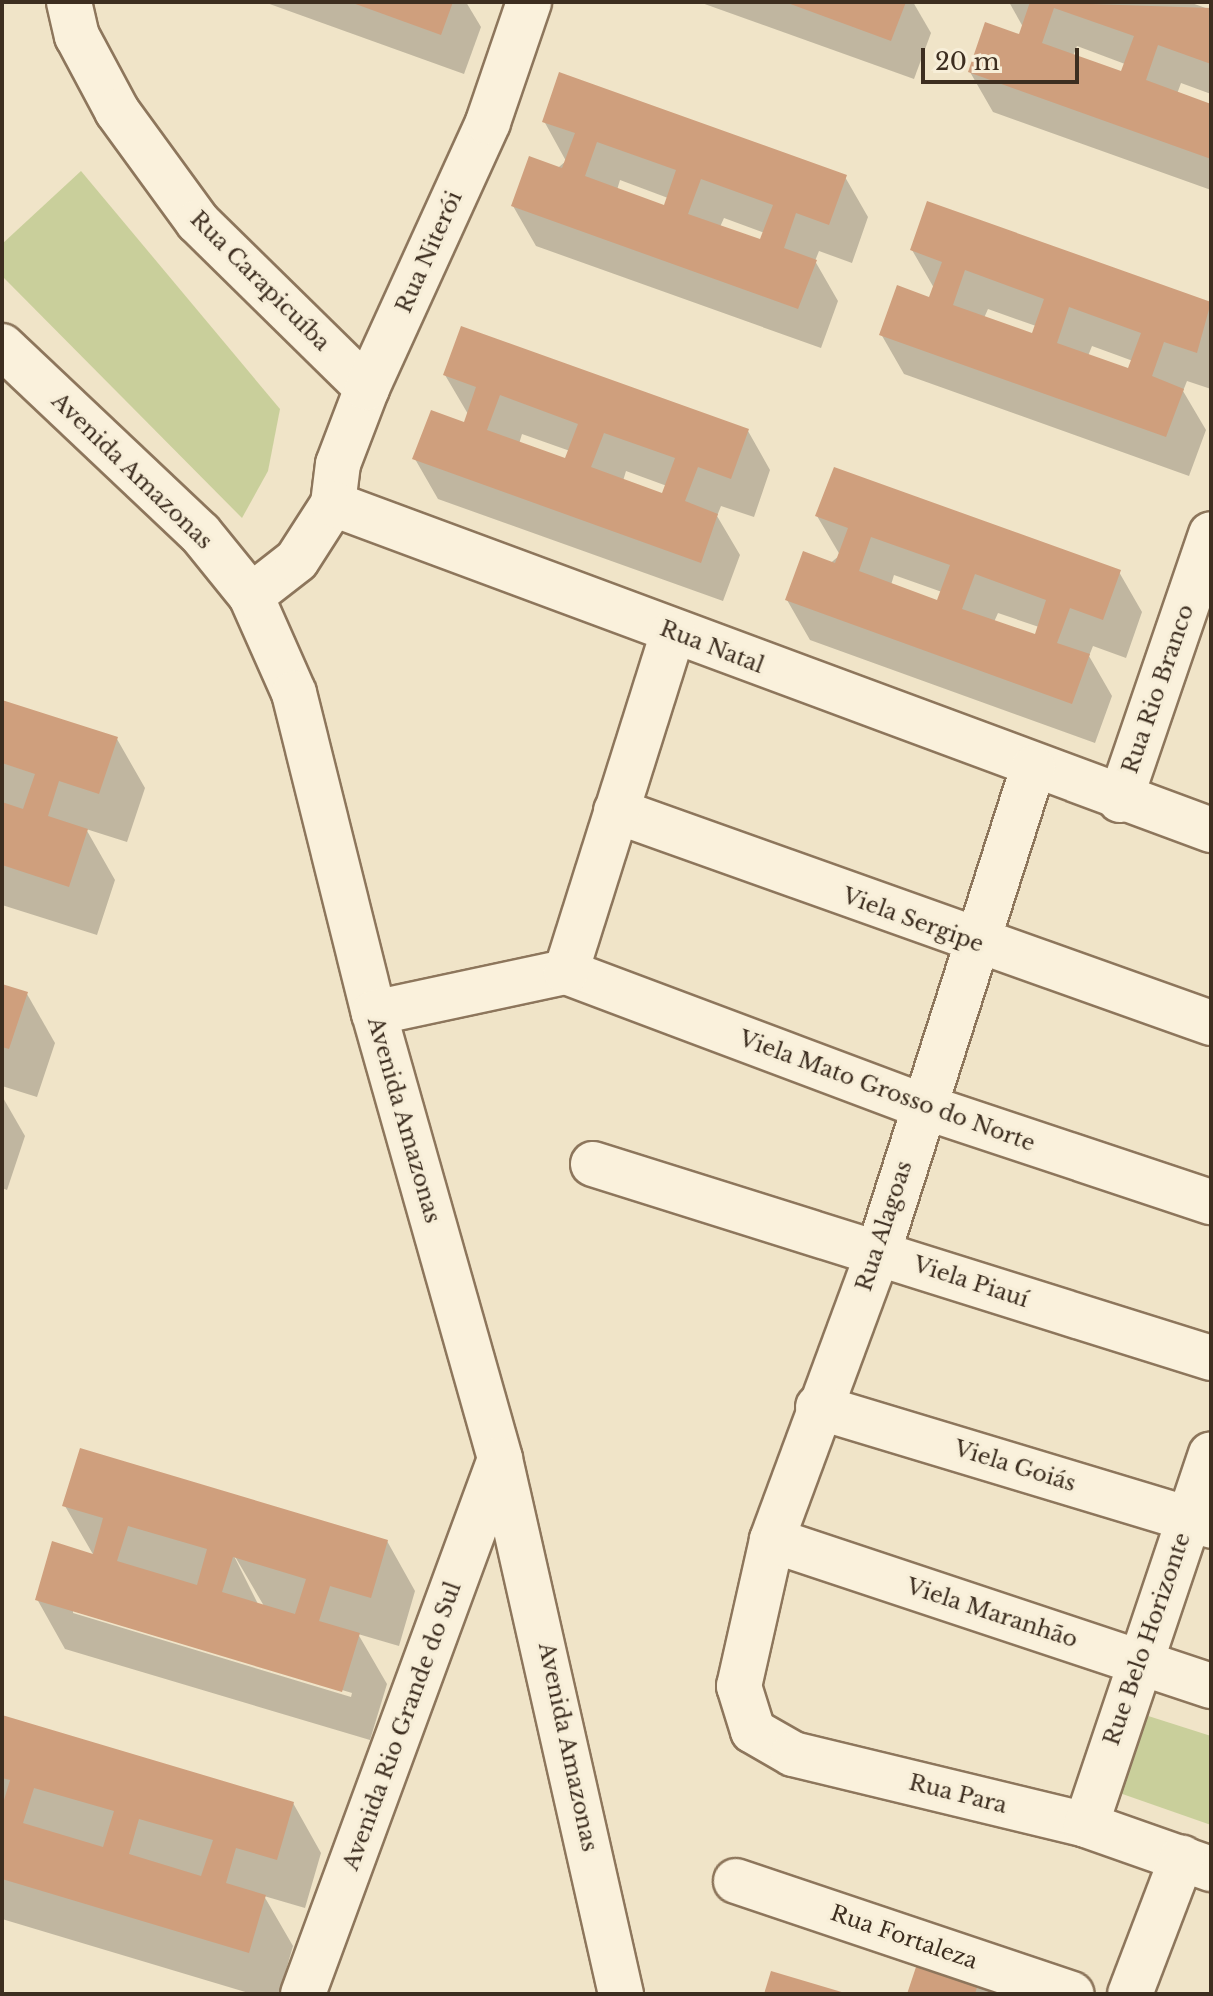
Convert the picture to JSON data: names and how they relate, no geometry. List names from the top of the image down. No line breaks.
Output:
{"streets":{"street":["Rua Niterói","Rua Carapicuíba","Avenida Amazonas","Rua Natal","Rua Rio Branco","Viela Sergipe","Viela Mato Grosso do Norte","Rua Alagoas","Viela Piauí","Viela Goiás","Viela Maranhão","Rue Belo Horizonte","Avenida Rio Grande do Sul","Rua Para","Rua Fortaleza"]},"crossings":[["Rua Niterói","Rua Carapicuíba"],["Rua Niterói","Rua Natal"],["Avenida Amazonas","Avenida Rio Grande do Sul"],["Rua Natal","Rua Rio Branco"],["Rua Natal","Rua Alagoas"],["Viela Sergipe","Rua Alagoas"],["Viela Mato Grosso do Norte","Rua Alagoas"],["Rua Alagoas","Viela Piauí"],["Rua Alagoas","Viela Goiás"],["Rua Alagoas","Viela Maranhão"],["Rua Alagoas","Rua Para"],["Viela Goiás","Rue Belo Horizonte"],["Viela Maranhão","Rue Belo Horizonte"],["Rue Belo Horizonte","Rua Para"]],"scale_bar":"20 m"}
